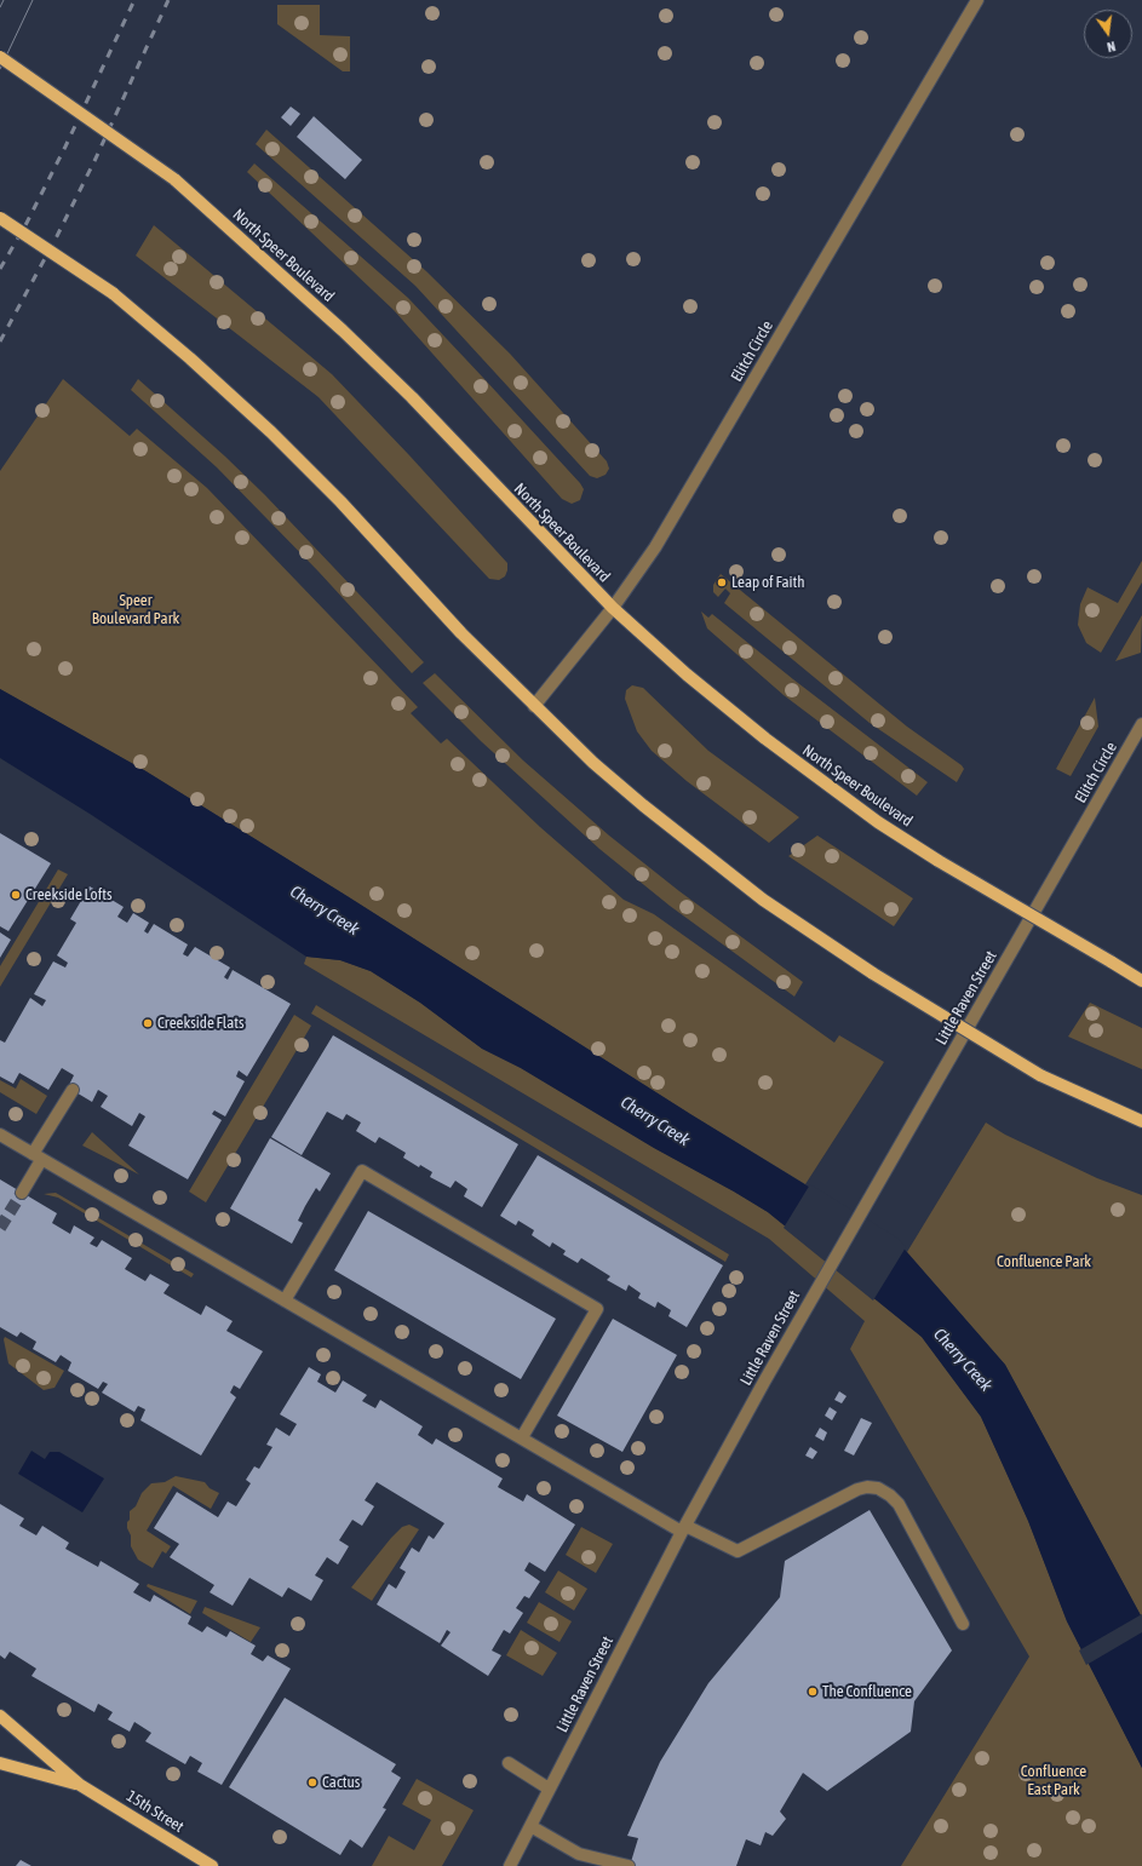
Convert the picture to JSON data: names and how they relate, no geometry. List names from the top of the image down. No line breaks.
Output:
{"streets":{"main road":["North Speer Boulevard","15th Street"],"street":["Elitch Circle","Little Raven Street"]},"crossings":[["North Speer Boulevard","Elitch Circle"],["Elitch Circle","Little Raven Street"]],"water":["Cherry Creek"],"parks":["Speer Boulevard Park","Confluence Park","Confluence East Park"],"places":["Leap of Faith","Creekside Lofts","Creekside Flats","The Confluence","Cactus"],"north":"bottom"}
